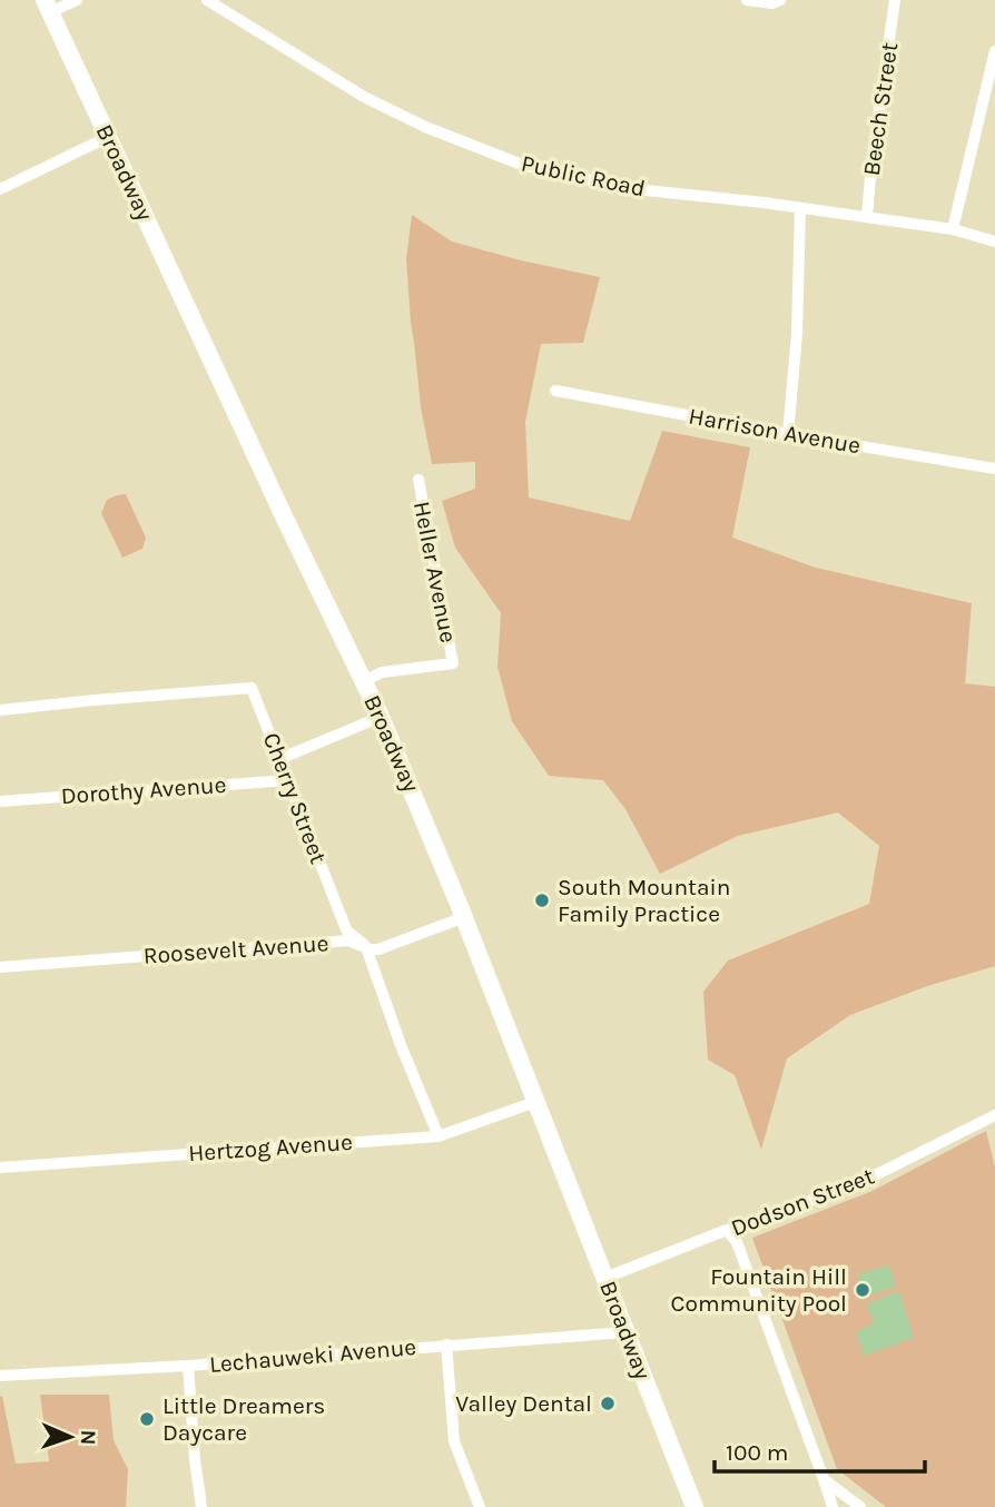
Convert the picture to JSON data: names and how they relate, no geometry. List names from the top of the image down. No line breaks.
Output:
{"streets":{"main road":["Broadway"],"street":["Beech Street","Public Road","Harrison Avenue","Heller Avenue","Dorothy Avenue","Cherry Street","Roosevelt Avenue","Hertzog Avenue","Dodson Street","Lechauweki Avenue"]},"crossings":[["Beech Street","Public Road"],["Broadway","Heller Avenue"],["Broadway","Roosevelt Avenue"],["Broadway","Hertzog Avenue"],["Broadway","Dodson Street"],["Broadway","Lechauweki Avenue"],["Dorothy Avenue","Cherry Street"],["Cherry Street","Roosevelt Avenue"],["Cherry Street","Hertzog Avenue"]],"places":["South Mountain Family Practice","Fountain Hill Community Pool","Valley Dental","Little Dreamers Daycare"],"scale_bar":"100 m","north":"right"}
